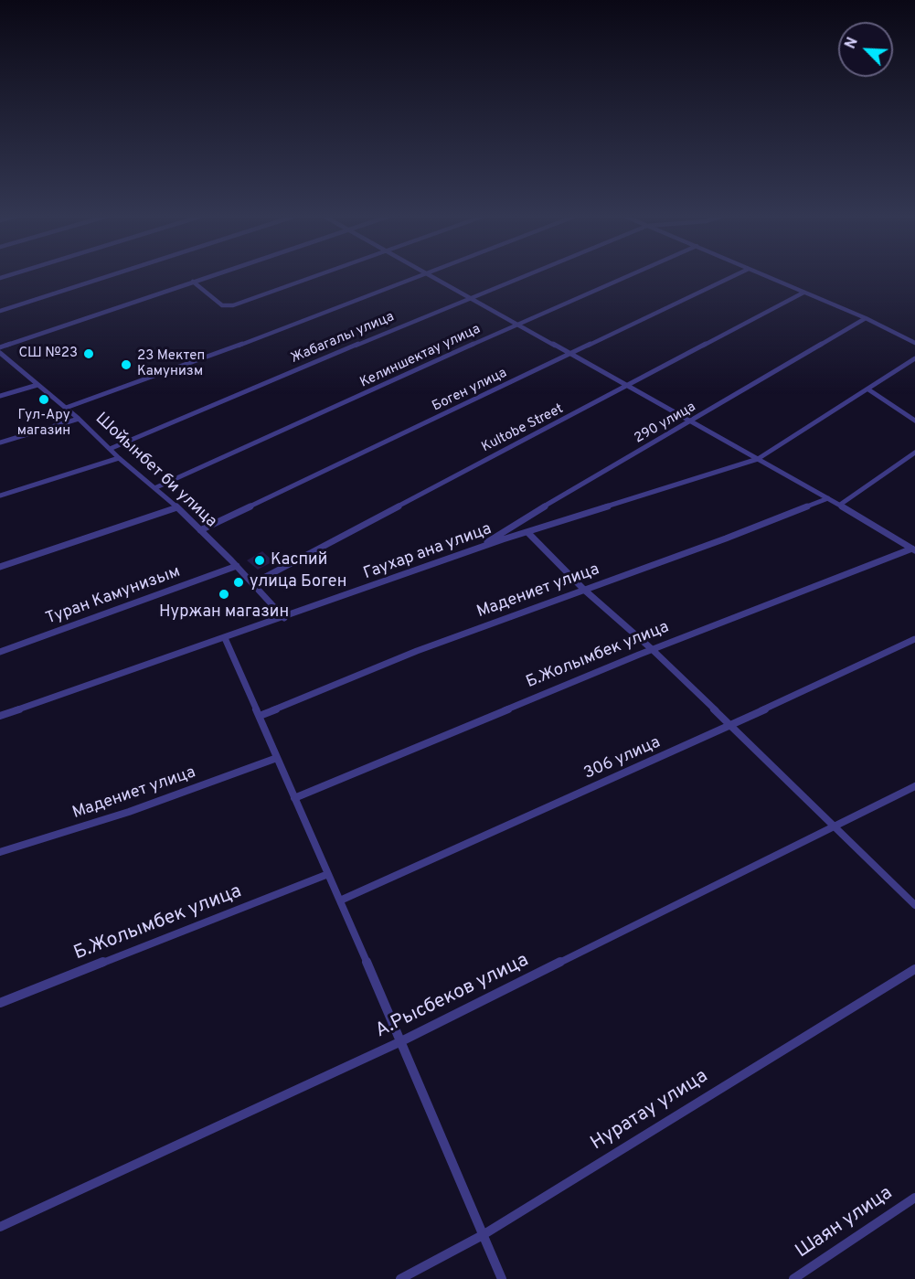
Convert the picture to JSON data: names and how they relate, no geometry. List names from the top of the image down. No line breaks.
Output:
{"streets":{"street":["Жабагалы улица","Келиншектау улица","Боген улица","290 улица","Kultobe Street","Шойынбет би улица","Гаухар ана улица","Мадениет улица","Туран Камунизым","Б.Жолымбек улица","306 улица","А.Рысбеков улица","Нуратау улица","Шаян улица"]},"crossings":[["Жабагалы улица","Шойынбет би улица"],["Келиншектау улица","Шойынбет би улица"],["Боген улица","Шойынбет би улица"],["290 улица","Гаухар ана улица"],["Kultobe Street","Шойынбет би улица"],["Шойынбет би улица","Гаухар ана улица"],["Шойынбет би улица","Туран Камунизым"]],"places":["СШ №23","23 Мектеп Камунизм","Гул-Ару магазин","Каспий","улица Боген","Нуржан магазин"],"north":"top left"}
